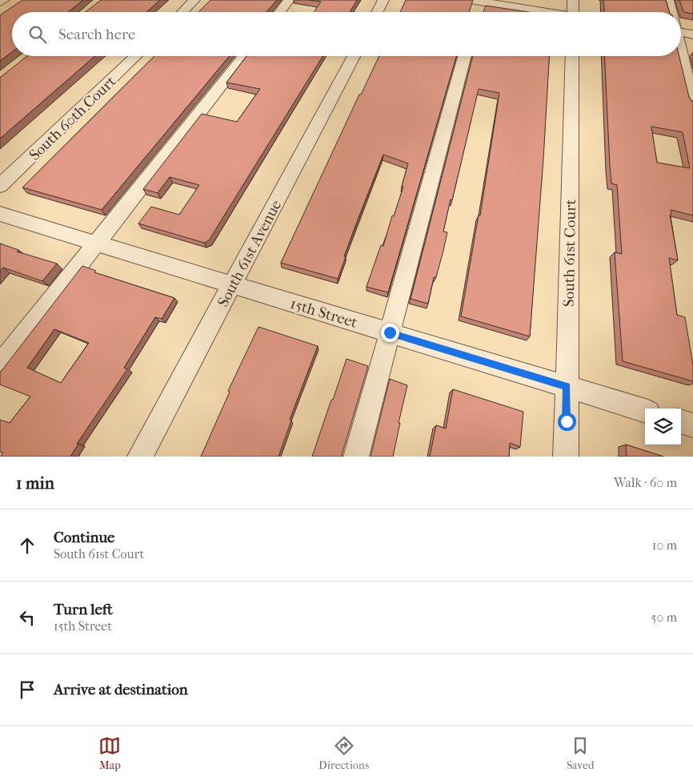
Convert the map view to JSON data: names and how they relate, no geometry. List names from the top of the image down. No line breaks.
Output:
{"streets":{"street":["South 60th Court","South 61st Avenue","South 61st Court","15th Street"]},"crossings":[["South 61st Avenue","15th Street"],["South 61st Court","15th Street"]],"page":{"search":"Search here","heading":["1 min","Walk · 60 m"],"list":[["Continue","South 61st Court","10 m"],["Turn left","15th Street","50 m"],"Arrive at destination"],"nav":["Map","Directions","Saved"]}}
